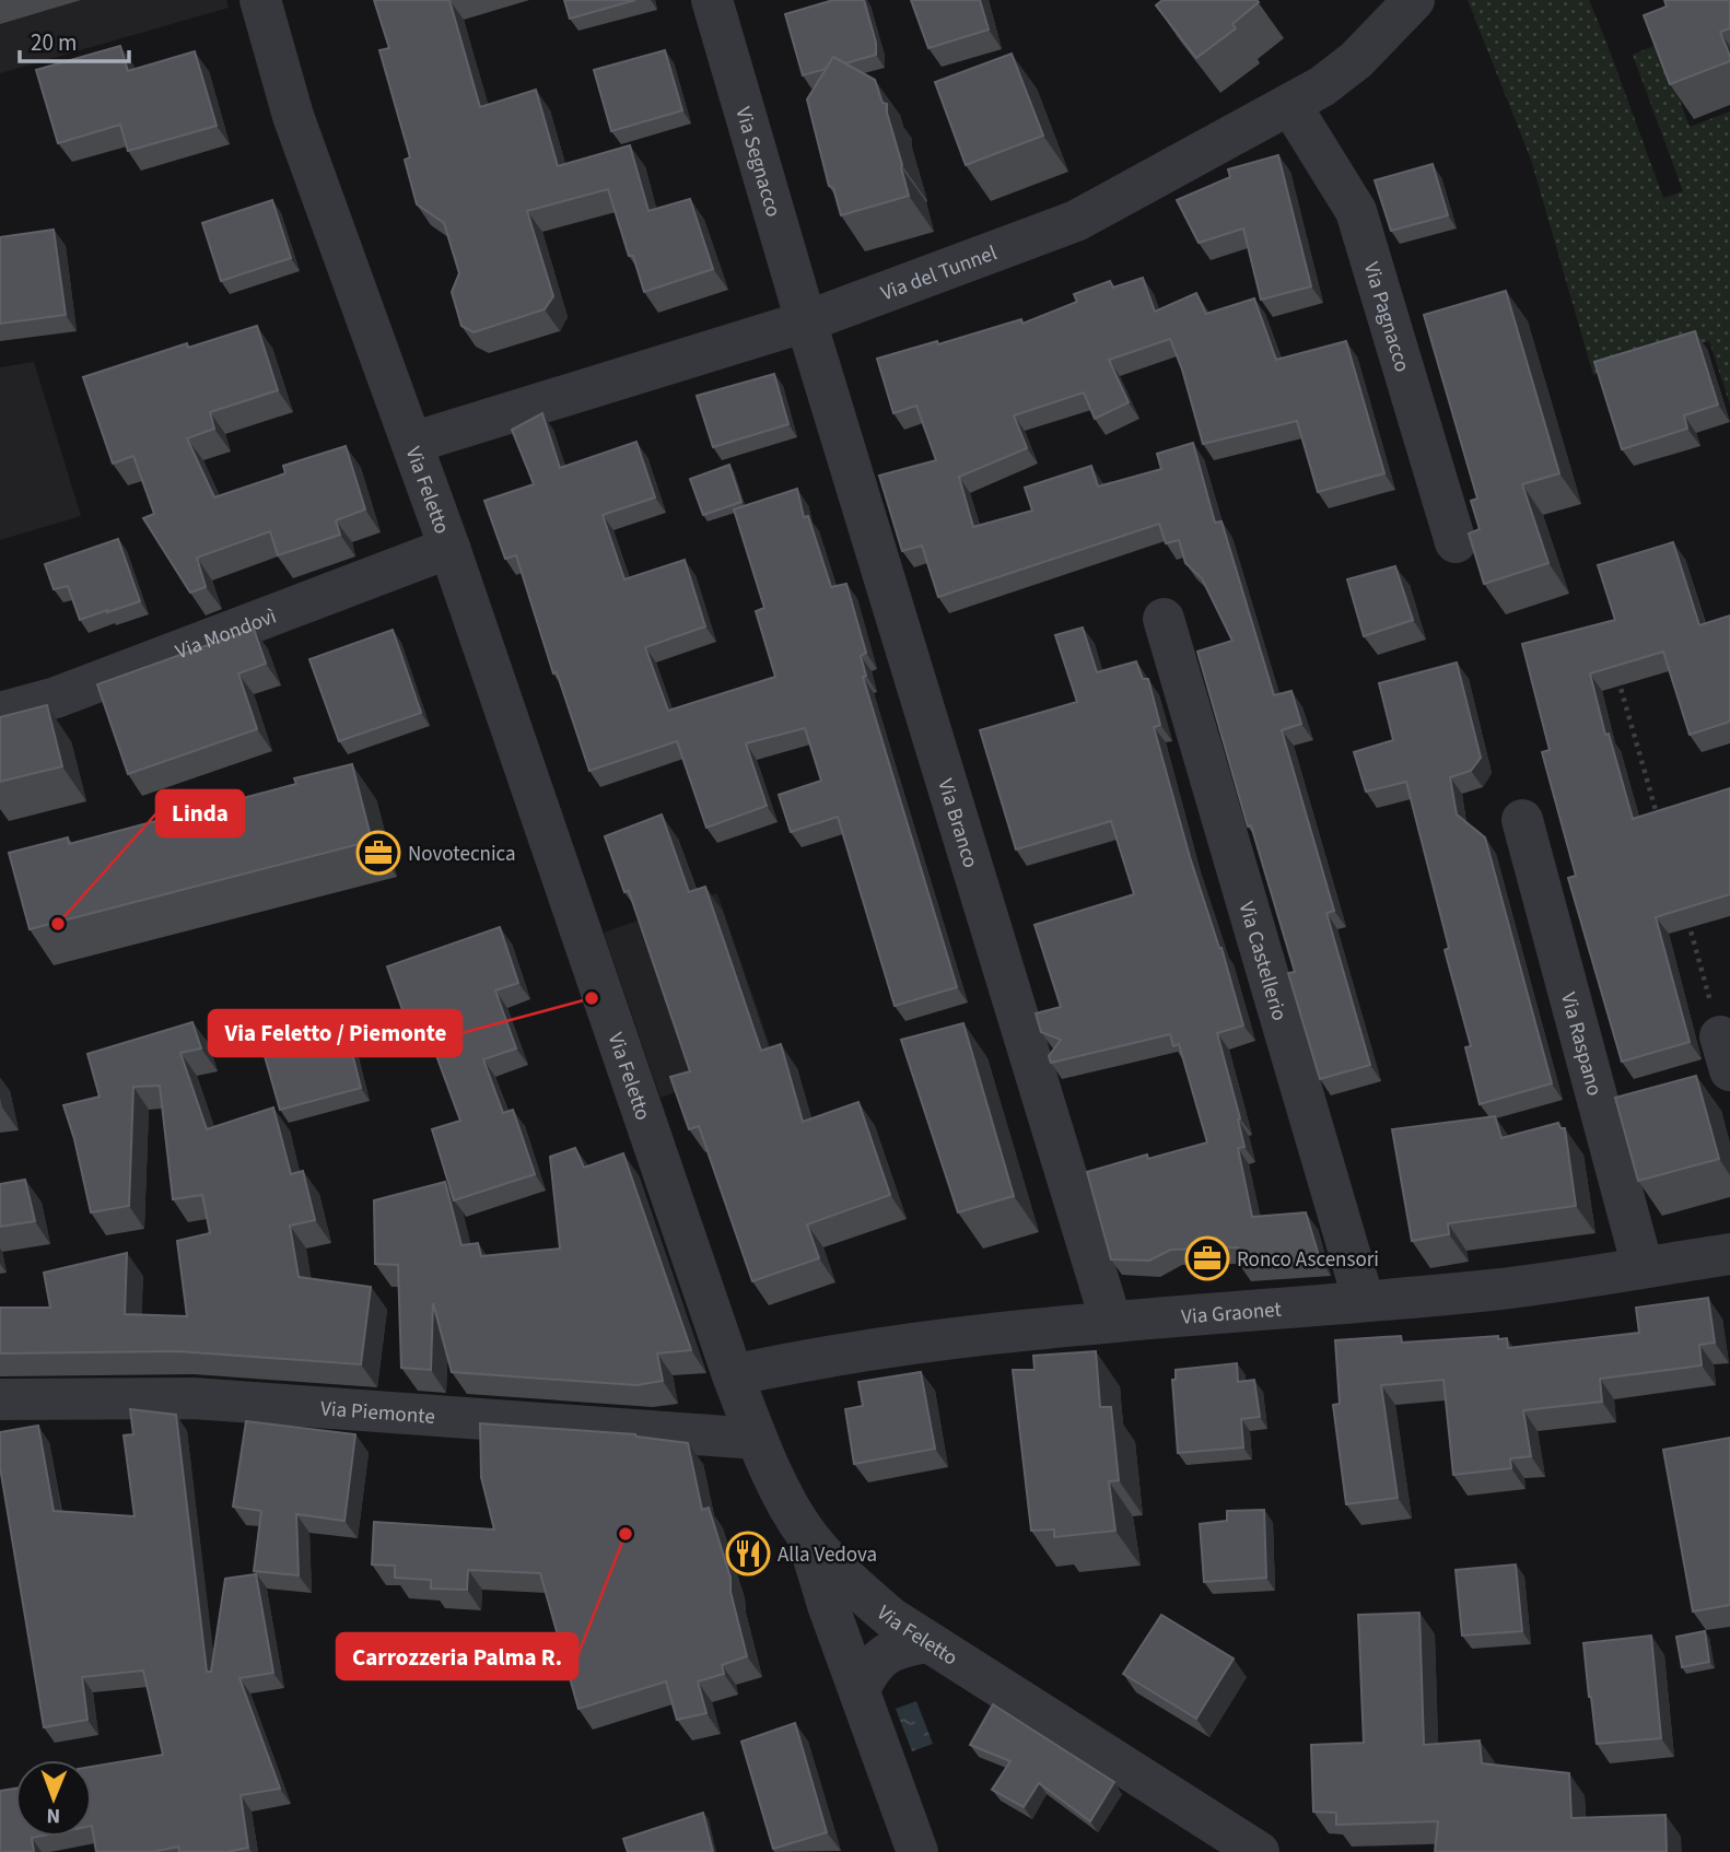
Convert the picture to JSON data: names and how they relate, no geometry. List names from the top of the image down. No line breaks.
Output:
{"streets":{"street":["Via Segnacco","Via del Tunnel","Via Pagnacco","Via Feletto","Via Mondovì","Via Branco","Via Castellerio","Via Raspano","Via Graonet","Via Piemonte"]},"crossings":[["Via Segnacco","Via del Tunnel"],["Via Segnacco","Via Branco"],["Via del Tunnel","Via Pagnacco"],["Via del Tunnel","Via Feletto"],["Via del Tunnel","Via Branco"],["Via Feletto","Via Mondovì"],["Via Feletto","Via Graonet"],["Via Feletto","Via Piemonte"],["Via Branco","Via Graonet"],["Via Castellerio","Via Graonet"],["Via Raspano","Via Graonet"]],"places":{"office":["Novotecnica","Ronco Ascensori"],"other":["Linda","Via Feletto / Piemonte","Carrozzeria Palma R."],"restaurant":["Alla Vedova"]},"scale_bar":"20 m","north":"bottom"}
